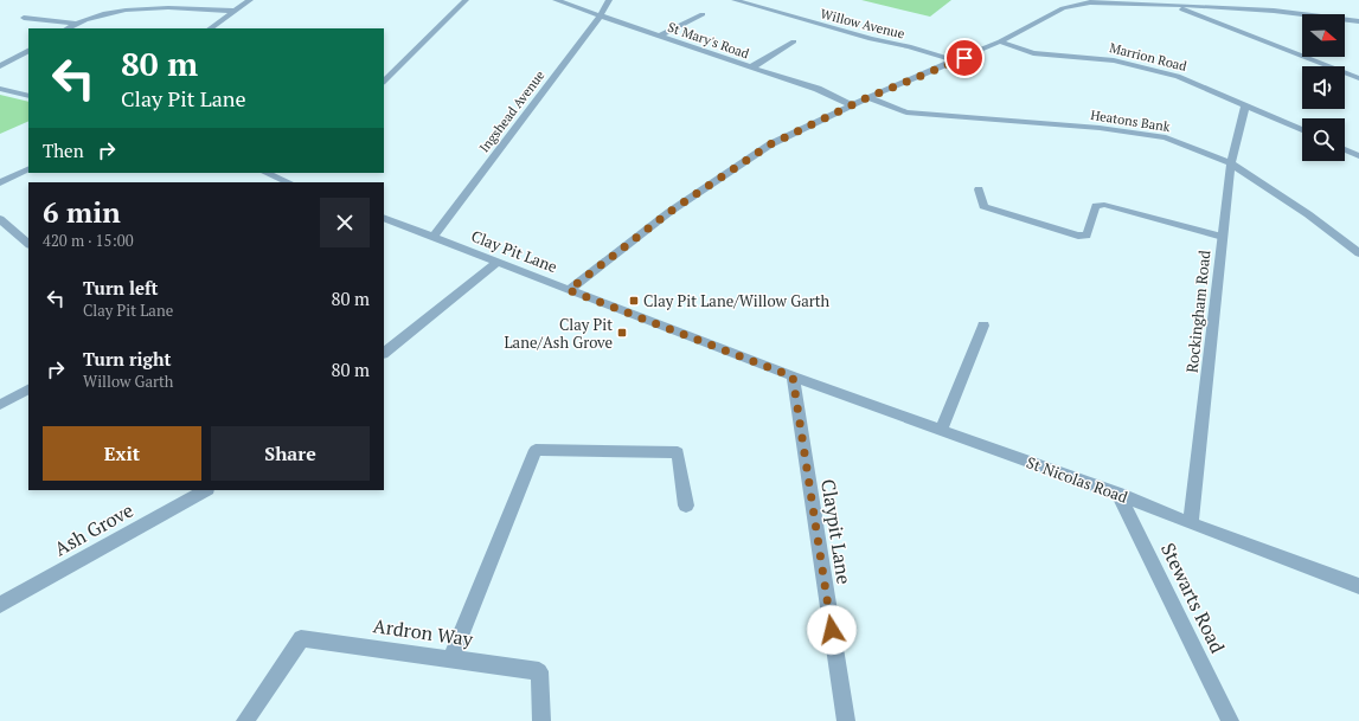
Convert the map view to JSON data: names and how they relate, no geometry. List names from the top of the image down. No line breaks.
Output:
{"streets":{"street":["Willow Avenue","St Mary's Road","Marrion Road","Ingshead Avenue","Heatons Bank","Clay Pit Lane","Rockingham Road","St Nicolas Road","Ash Grove","Claypit Lane","Stewarts Road","Ardron Way"]},"crossings":[["St Mary's Road","Ingshead Avenue"],["Marrion Road","Rockingham Road"],["Ingshead Avenue","Clay Pit Lane"],["Heatons Bank","Rockingham Road"],["Clay Pit Lane","St Nicolas Road"],["Clay Pit Lane","Claypit Lane"],["Rockingham Road","St Nicolas Road"],["St Nicolas Road","Claypit Lane"],["St Nicolas Road","Stewarts Road"]],"places":{"transit":["Clay Pit Lane/Willow Garth","Clay Pit Lane/Ash Grove"]},"north":"right","page":{"turn":["80 m","Clay Pit Lane"],"then":"Then","heading":["6 min","420 m · 15:00"],"list":[{"name":"Turn left","note":"Clay Pit Lane","value":"80 m"},{"name":"Turn right","note":"Willow Garth","value":"80 m"}],"buttons":["Exit","Share"]}}
